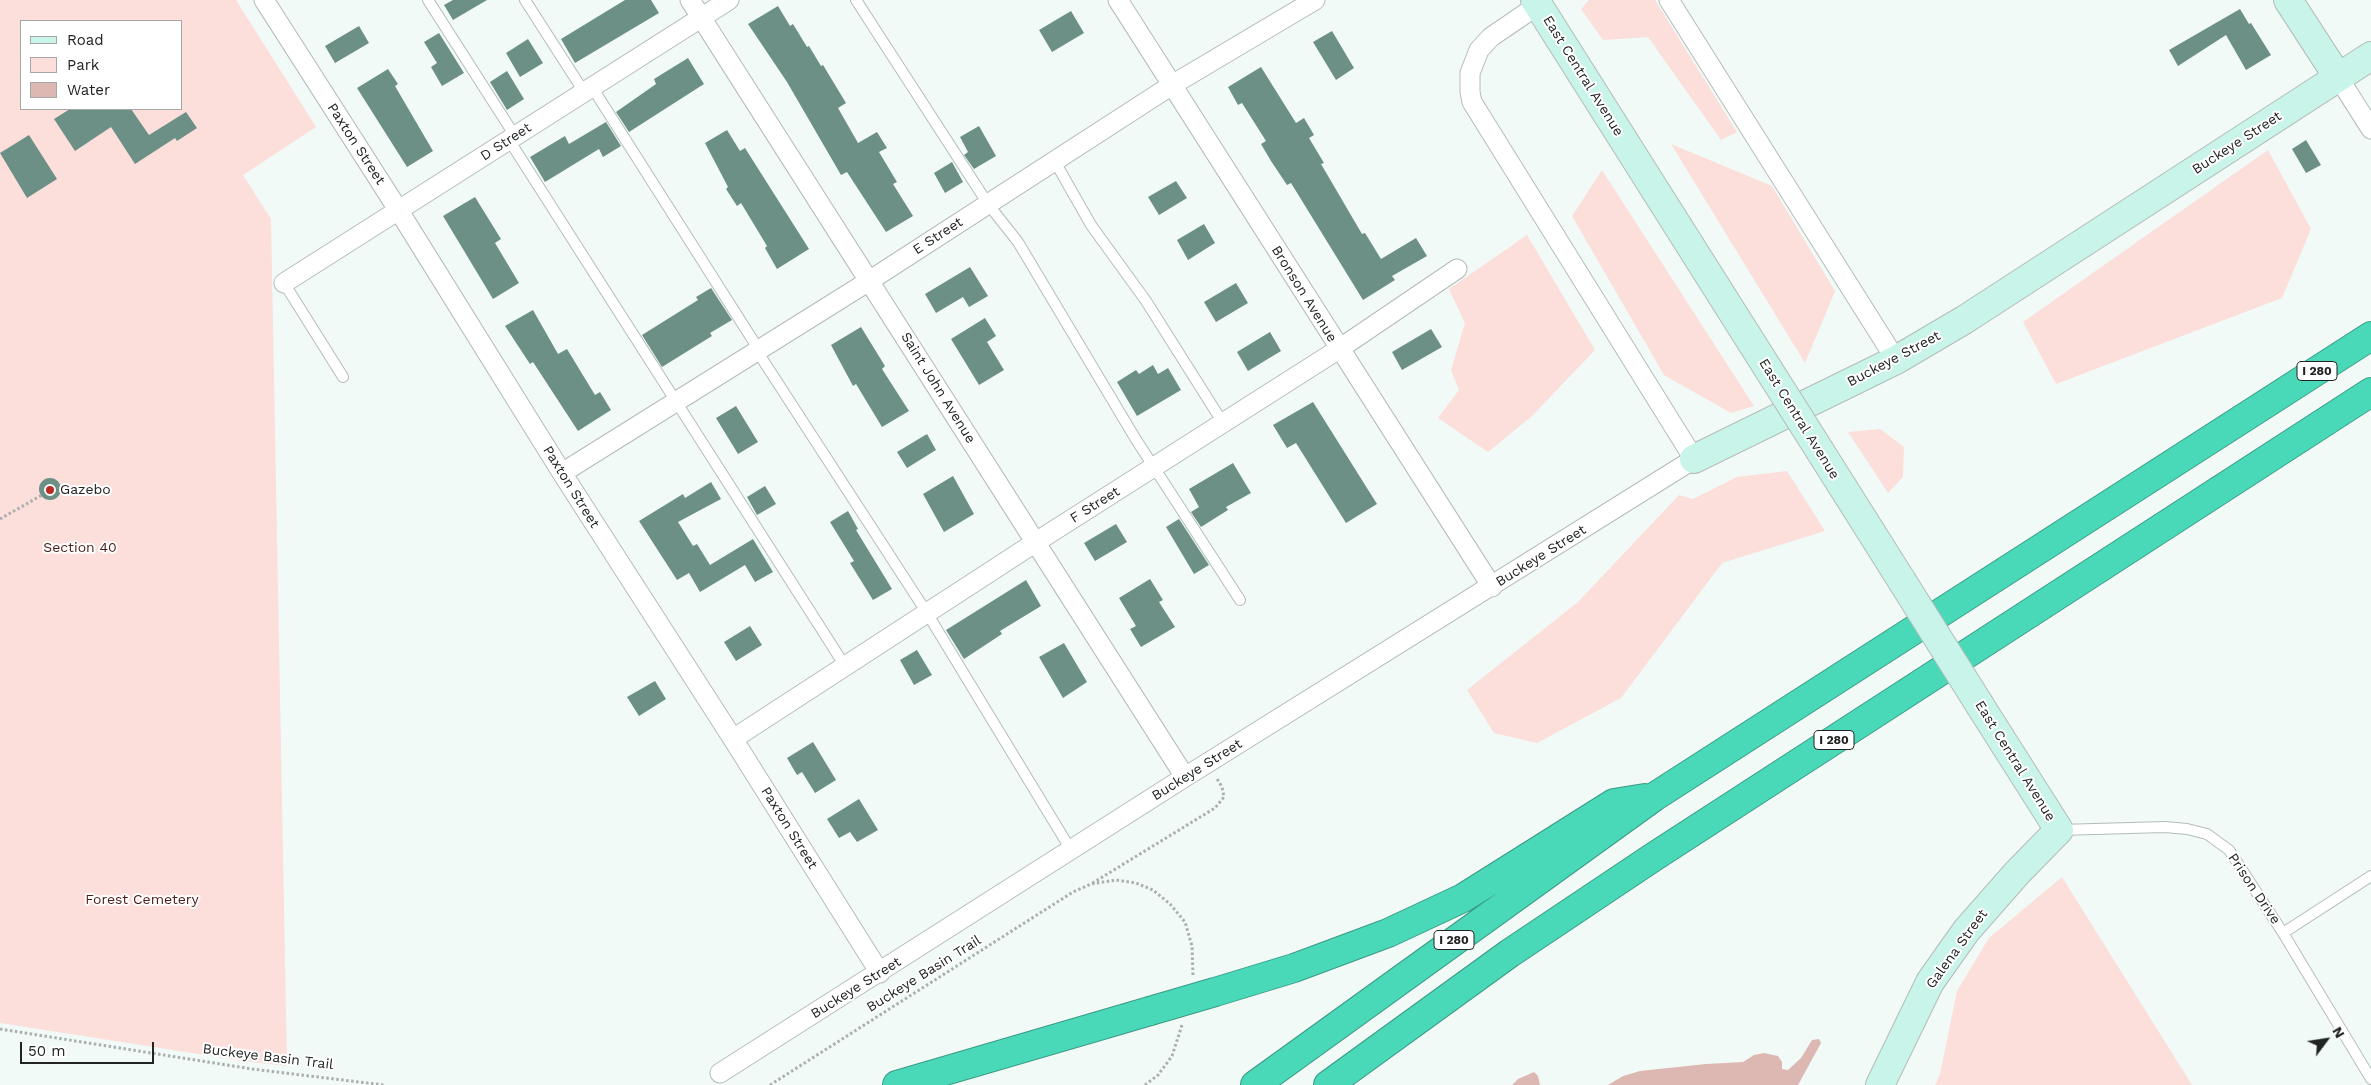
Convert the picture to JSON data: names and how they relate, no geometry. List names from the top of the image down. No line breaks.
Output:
{"streets":{"highway":["I 280"],"street":["East Central Avenue","D Street","Buckeye Street","Paxton Street","E Street","Bronson Avenue","Saint John Avenue","F Street","Galena Street"],"lane":["Prison Drive"],"path":["Buckeye Basin Trail"]},"crossings":[["East Central Avenue","Buckeye Street"],["East Central Avenue","Prison Drive"],["East Central Avenue","Galena Street"],["D Street","Paxton Street"],["D Street","Saint John Avenue"],["Buckeye Street","Paxton Street"],["Buckeye Street","Bronson Avenue"],["Buckeye Street","Saint John Avenue"],["Buckeye Street","Buckeye Basin Trail"],["Paxton Street","E Street"],["Paxton Street","F Street"],["E Street","Bronson Avenue"],["E Street","Saint John Avenue"],["Bronson Avenue","F Street"],["Saint John Avenue","F Street"],["Prison Drive","Galena Street"]],"parks":["Section 40","Forest Cemetery"],"places":["Gazebo"],"legend":["Road","Park","Water"],"scale_bar":"50 m","north":"top right"}
